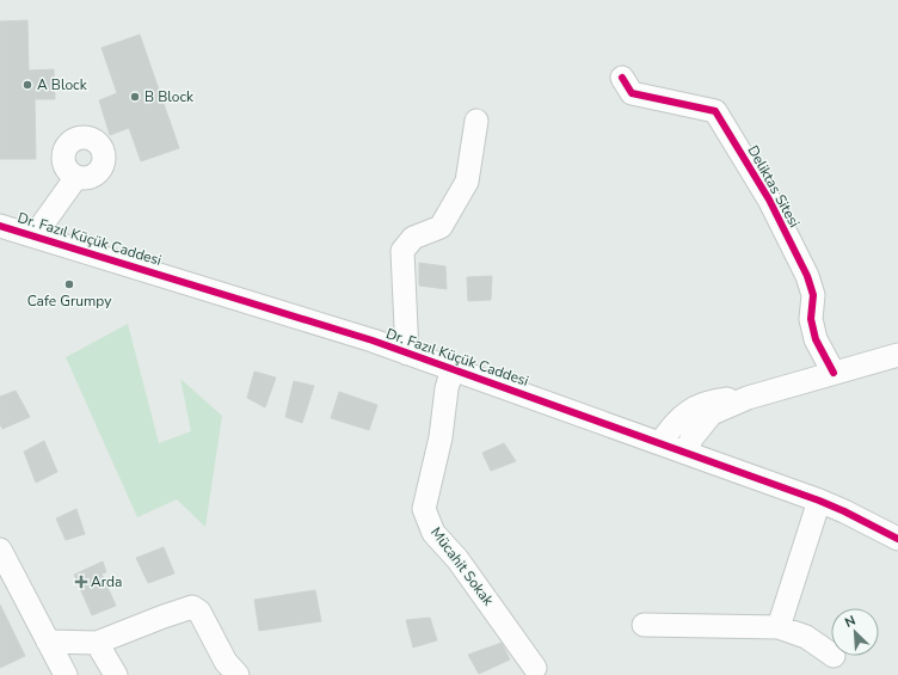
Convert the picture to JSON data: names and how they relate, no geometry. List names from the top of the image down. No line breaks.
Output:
{"streets":{"street":["Deliktas Sitesi","Dr. Fazıl Küçük Caddesi","Mücahit Sokak"]},"crossings":[["Dr. Fazıl Küçük Caddesi","Mücahit Sokak"]],"places":{"other":["A Block","B Block","Cafe Grumpy"],"health":["Arda"]},"north":"top left"}
